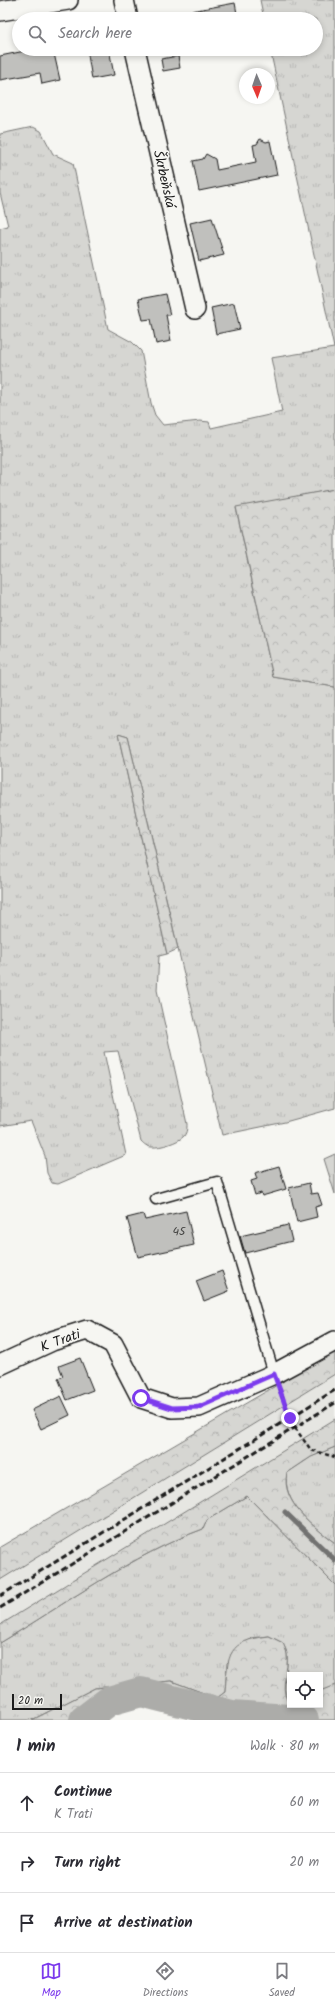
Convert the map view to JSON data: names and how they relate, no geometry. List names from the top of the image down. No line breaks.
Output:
{"streets":{"street":["Škrbeňská","K Trati"]},"house_numbers":["45"],"scale_bar":"20 m","north":"bottom","page":{"search":"Search here","scale":"20 m","heading":["1 min","Walk · 80 m"],"list":[["Continue","K Trati","60 m"],["Turn right","20 m"],"Arrive at destination"],"nav":["Map","Directions","Saved"]}}
